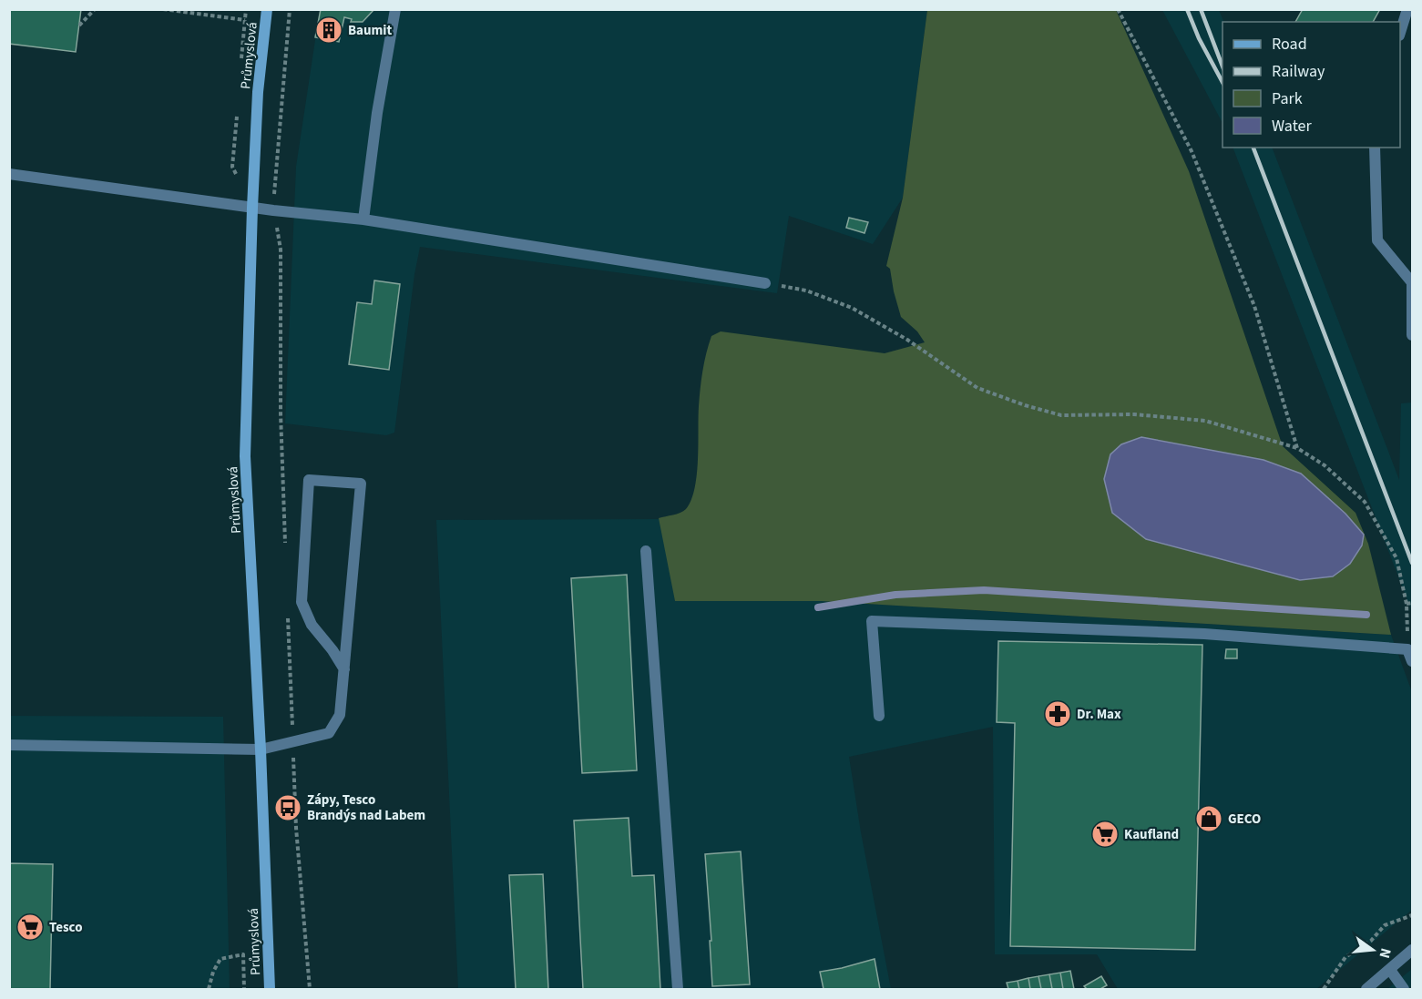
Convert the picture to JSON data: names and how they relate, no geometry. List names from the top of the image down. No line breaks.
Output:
{"streets":{"main road":["Průmyslová"]},"places":{"building":["Baumit"],"pharmacy":["Dr. Max"],"bus stop":["Zápy, Tesco Brandýs nad Labem"],"shop":["GECO"],"supermarket":["Kaufland","Tesco"]},"legend":["Road","Railway","Park","Water"],"north":"right"}
